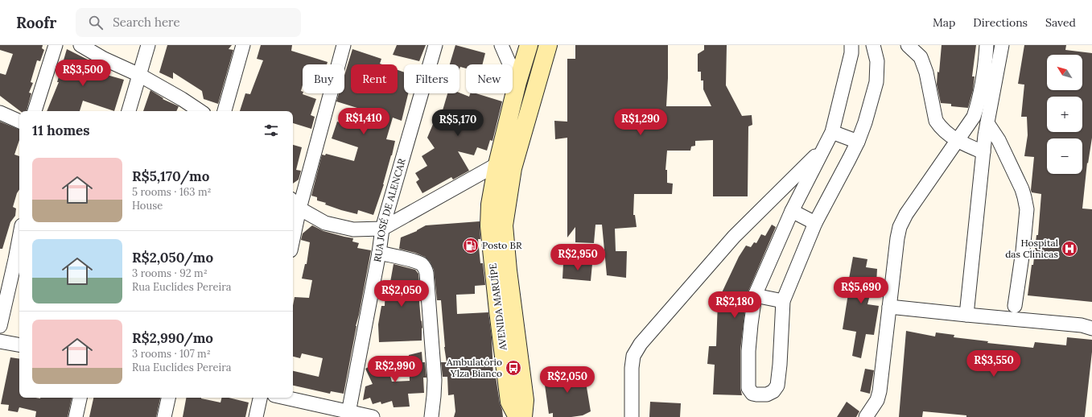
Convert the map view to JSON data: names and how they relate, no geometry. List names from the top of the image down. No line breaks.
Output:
{"streets":{"main road":["AVENIDA MARUÍPE"],"street":["RUA JOSÉ DE ALENCAR"]},"places":{"fuel station":["Posto BR"],"hospital":["Hospital das Clínicas"],"bus stop":["Ambulatório Ylza Bianco"]},"north":"top left","page":{"header":"Roofr","search":"Search here","nav":["Map","Directions","Saved"],"map_buttons":["+","−"],"price":["R$3,500","R$1,410","R$1,290","R$5,170","R$2,950","R$5,690","R$2,050","R$2,180","R$3,550","R$2,990","R$2,050"],"chip":["Buy","Rent","Filters","New"],"heading":"11 homes","list":[{"name":"R$5,170/mo","note":"5 rooms · 163 m² · House"},{"name":"R$2,050/mo","note":"3 rooms · 92 m² · Rua Euclídes Pereira"},{"name":"R$2,990/mo","note":"3 rooms · 107 m² · Rua Euclídes Pereira"}]}}
